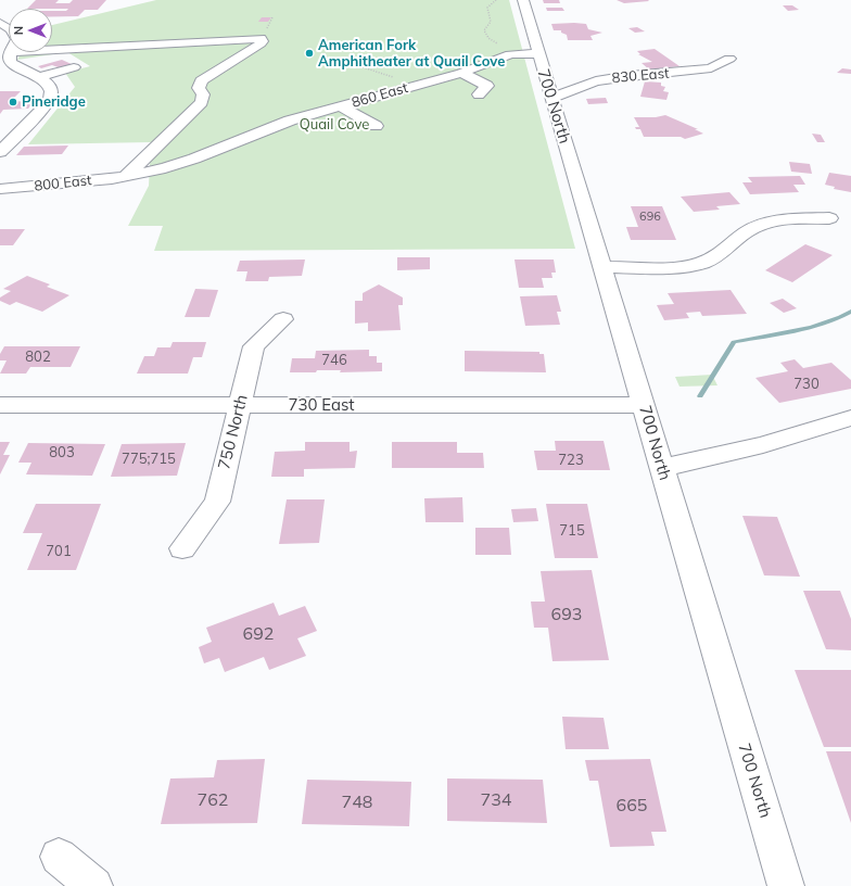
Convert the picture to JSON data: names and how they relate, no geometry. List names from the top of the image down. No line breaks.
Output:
{"streets":{"street":["830 East","860 East","700 North","800 East","730 East","750 North"]},"crossings":[["830 East","700 North"],["860 East","700 North"],["860 East","800 East"],["700 North","730 East"],["730 East","750 North"]],"parks":["Quail Cove"],"places":["American Fork Amphitheater at Quail Cove","Pineridge"],"house_numbers":["696","802","746","730","803","775;715","723","715","701","693","692","762","734","748","665"],"north":"left"}
